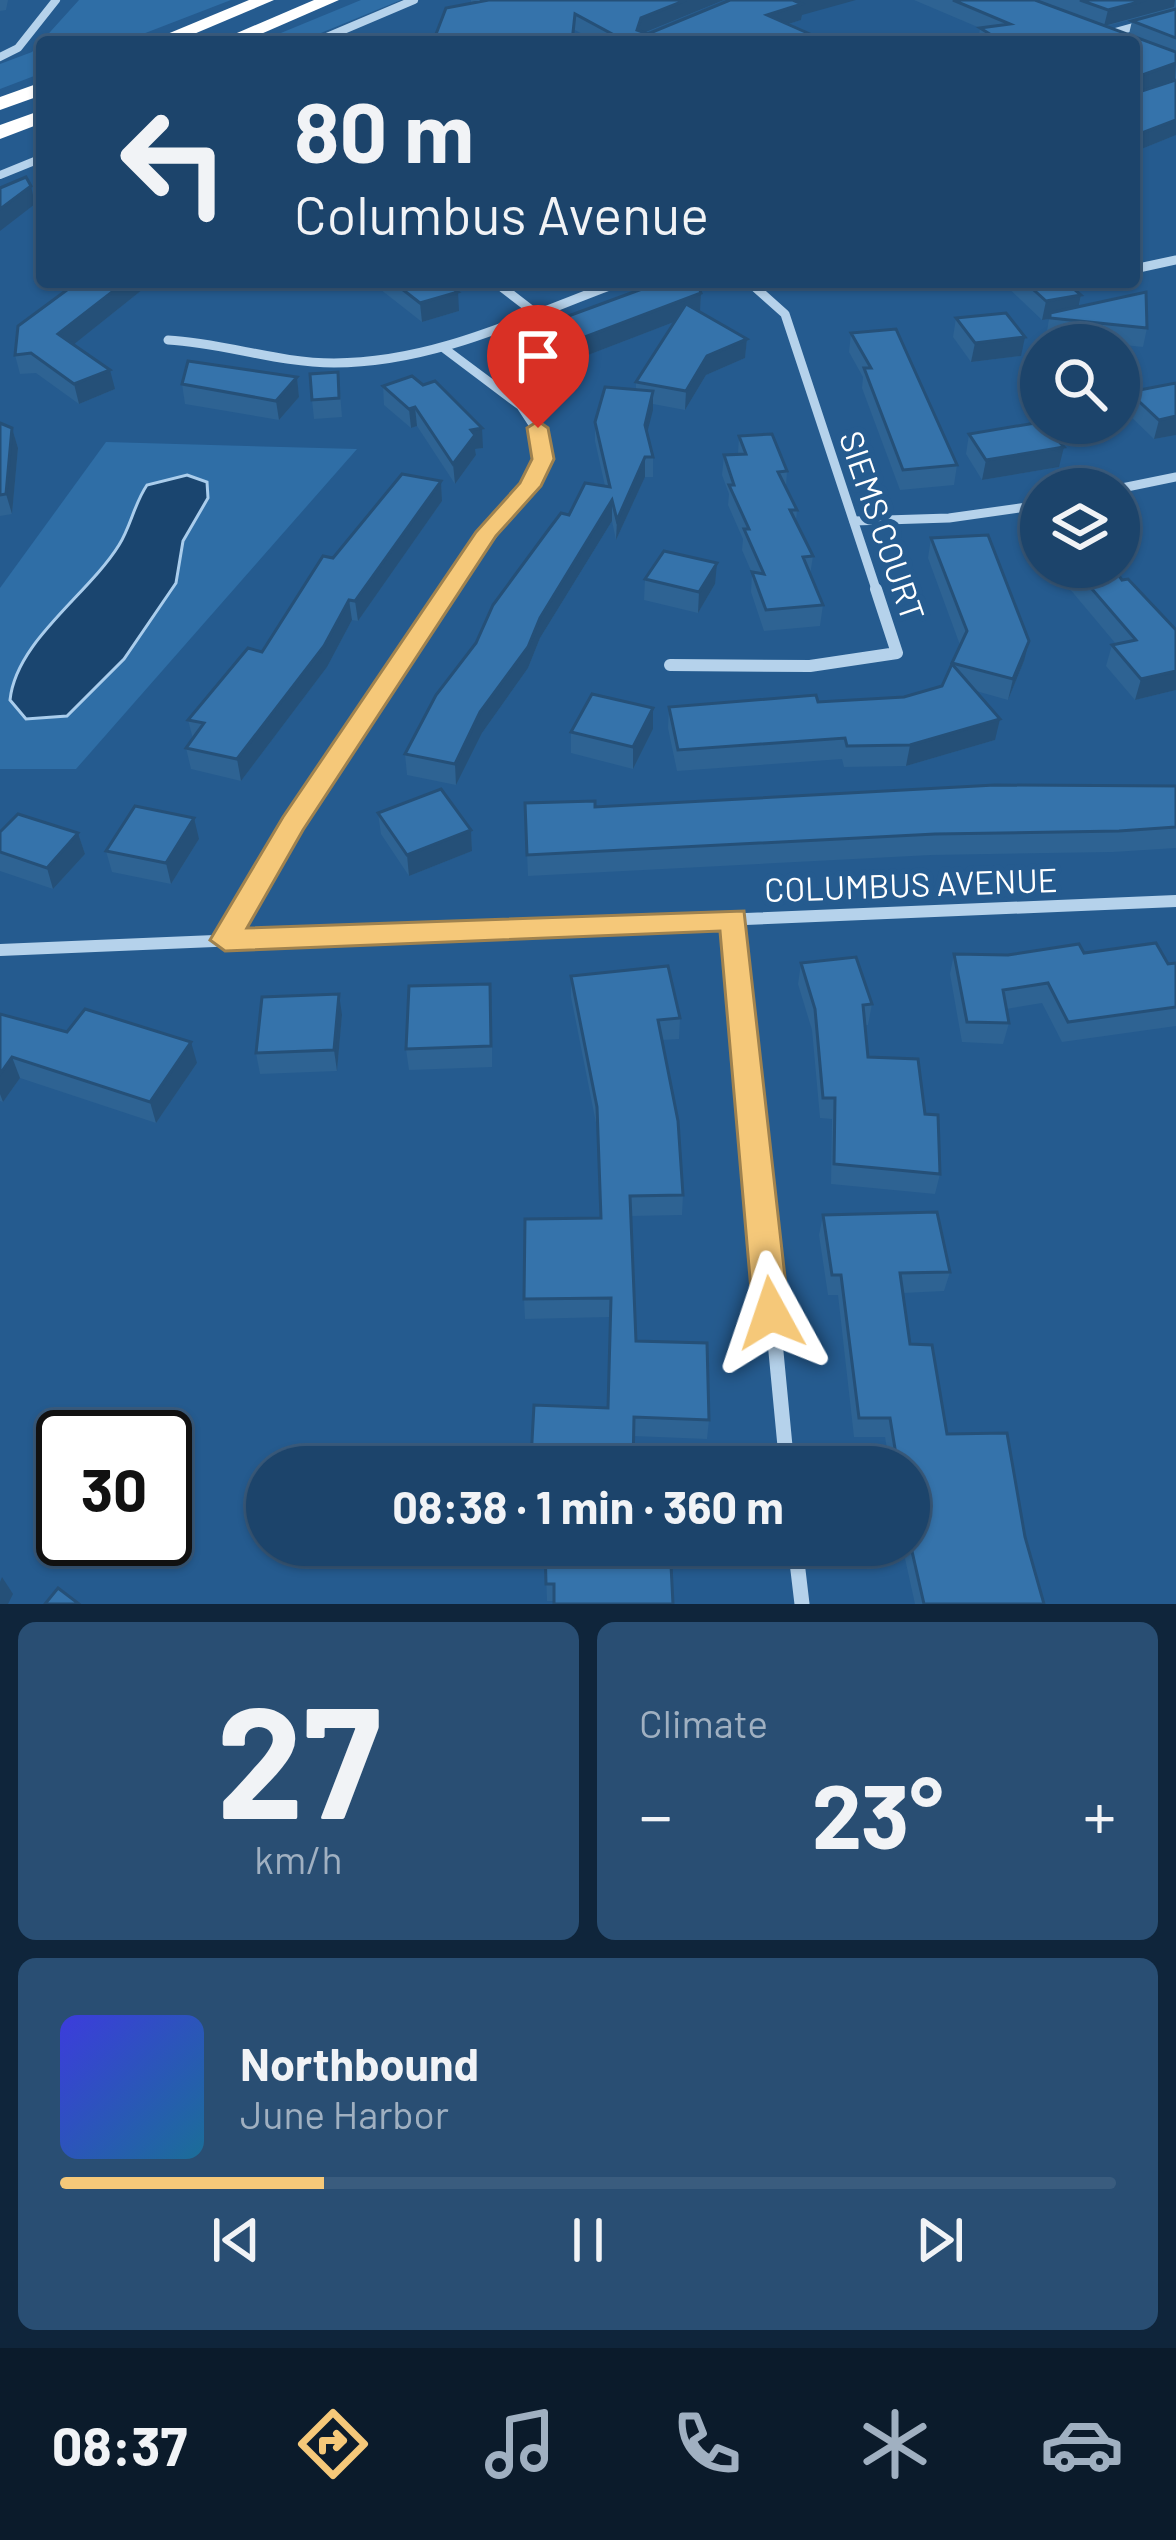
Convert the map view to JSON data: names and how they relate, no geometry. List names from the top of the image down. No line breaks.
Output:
{"streets":{"street":["SIEMS COURT","COLUMBUS AVENUE"]},"page":{"turn":["80 m","Columbus Avenue"],"limit":"30","trip":"08:38 · 1 min · 360 m","tile":[["27","km/h"],"Climate"],"heat":["−","23°","+"],"song":["Northbound","June Harbor"],"tabs":"08:37"}}
